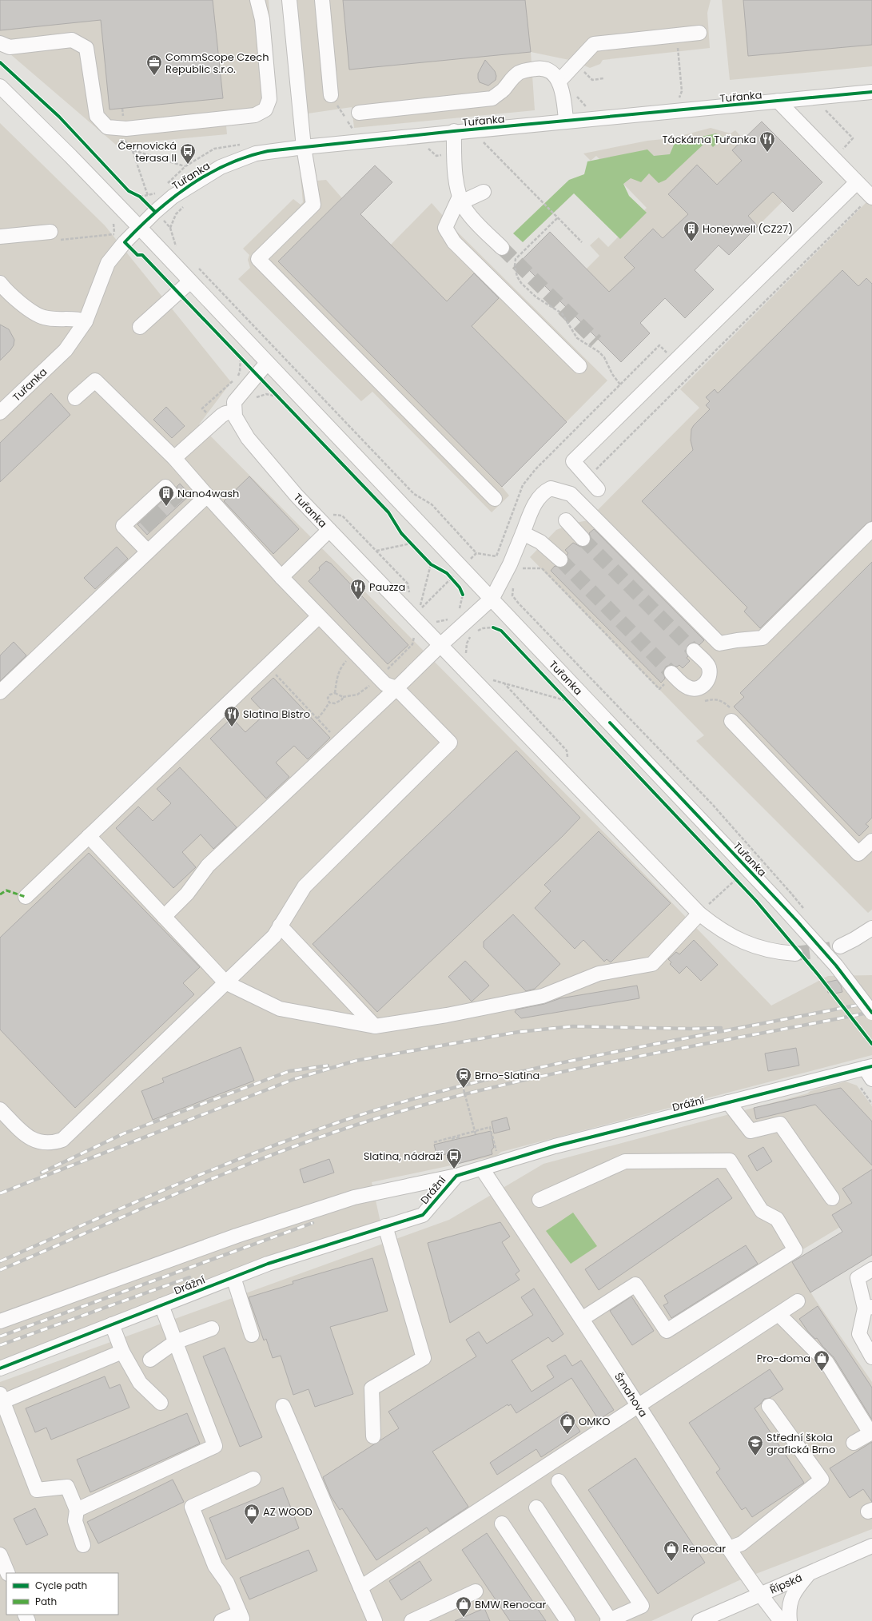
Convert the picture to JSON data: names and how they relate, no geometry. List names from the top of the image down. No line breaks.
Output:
{"streets":{"street":["Tuřanka","Drážní","Šmahova","Řípská"]},"crossings":[["Drážní","Šmahova"],["Šmahova","Řípská"]],"places":{"office":["CommScope Czech Republic s.r.o."],"restaurant":["Táckárna Tuřanka","Pauzza","Slatina Bistro"],"bus stop":["Černovická terasa II","Slatina, nádraží"],"building":["Honeywell (CZ27)","Nano4wash"],"station":["Brno-Slatina"],"shop":["Pro-doma","OMKO","AZ WOOD","Renocar","BMW Renocar"],"school or university":["Střední škola grafická Brno"]},"legend":["Cycle path","Path"]}
